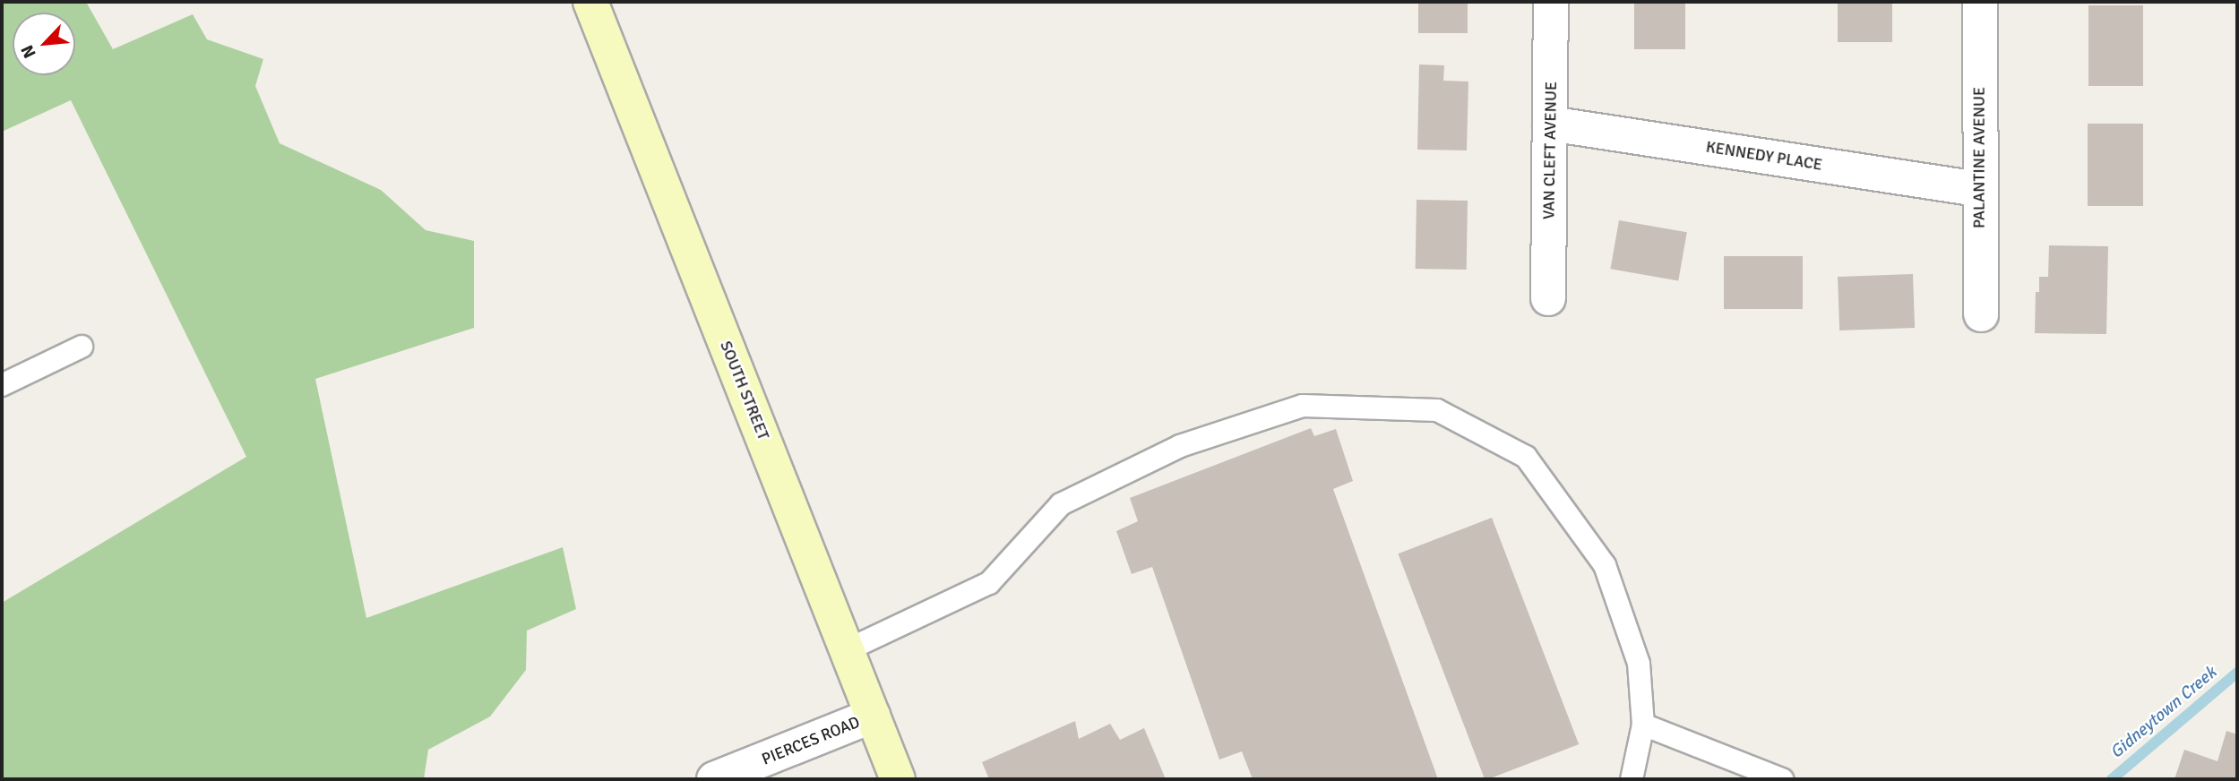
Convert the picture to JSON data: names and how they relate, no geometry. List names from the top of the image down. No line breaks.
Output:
{"streets":{"street":["VAN CLEFT AVENUE","KENNEDY PLACE","PALANTINE AVENUE","SOUTH STREET","PIERCES ROAD"]},"crossings":[["VAN CLEFT AVENUE","KENNEDY PLACE"],["KENNEDY PLACE","PALANTINE AVENUE"],["SOUTH STREET","PIERCES ROAD"]],"water":["Gidneytown Creek"],"north":"bottom left"}
